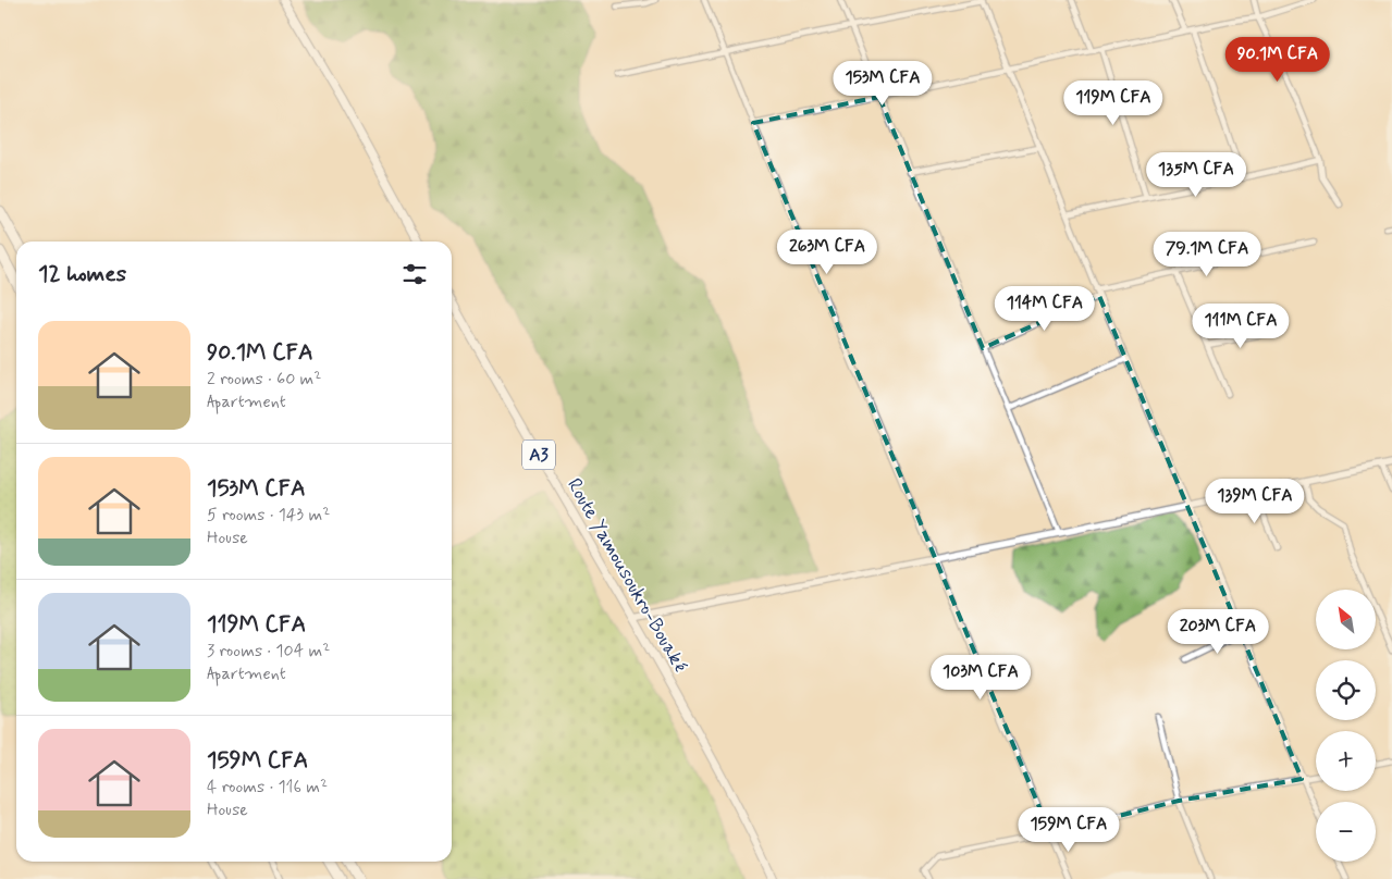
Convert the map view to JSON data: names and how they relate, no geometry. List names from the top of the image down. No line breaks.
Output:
{"streets":{"main road":["A3","Route Yamousoukro-Bouaké"]},"north":"top left","page":{"price":["90.1M CFA","153M CFA","119M CFA","135M CFA","263M CFA","79.1M CFA","114M CFA","111M CFA","139M CFA","203M CFA","103M CFA","159M CFA"],"heading":"12 homes","list":[{"name":"90.1M CFA","note":"2 rooms · 60 m² · Apartment"},{"name":"153M CFA","note":"5 rooms · 143 m² · House"},{"name":"119M CFA","note":"3 rooms · 104 m² · Apartment"},{"name":"159M CFA","note":"4 rooms · 116 m² · House"}],"map_buttons":["+","−"]}}
